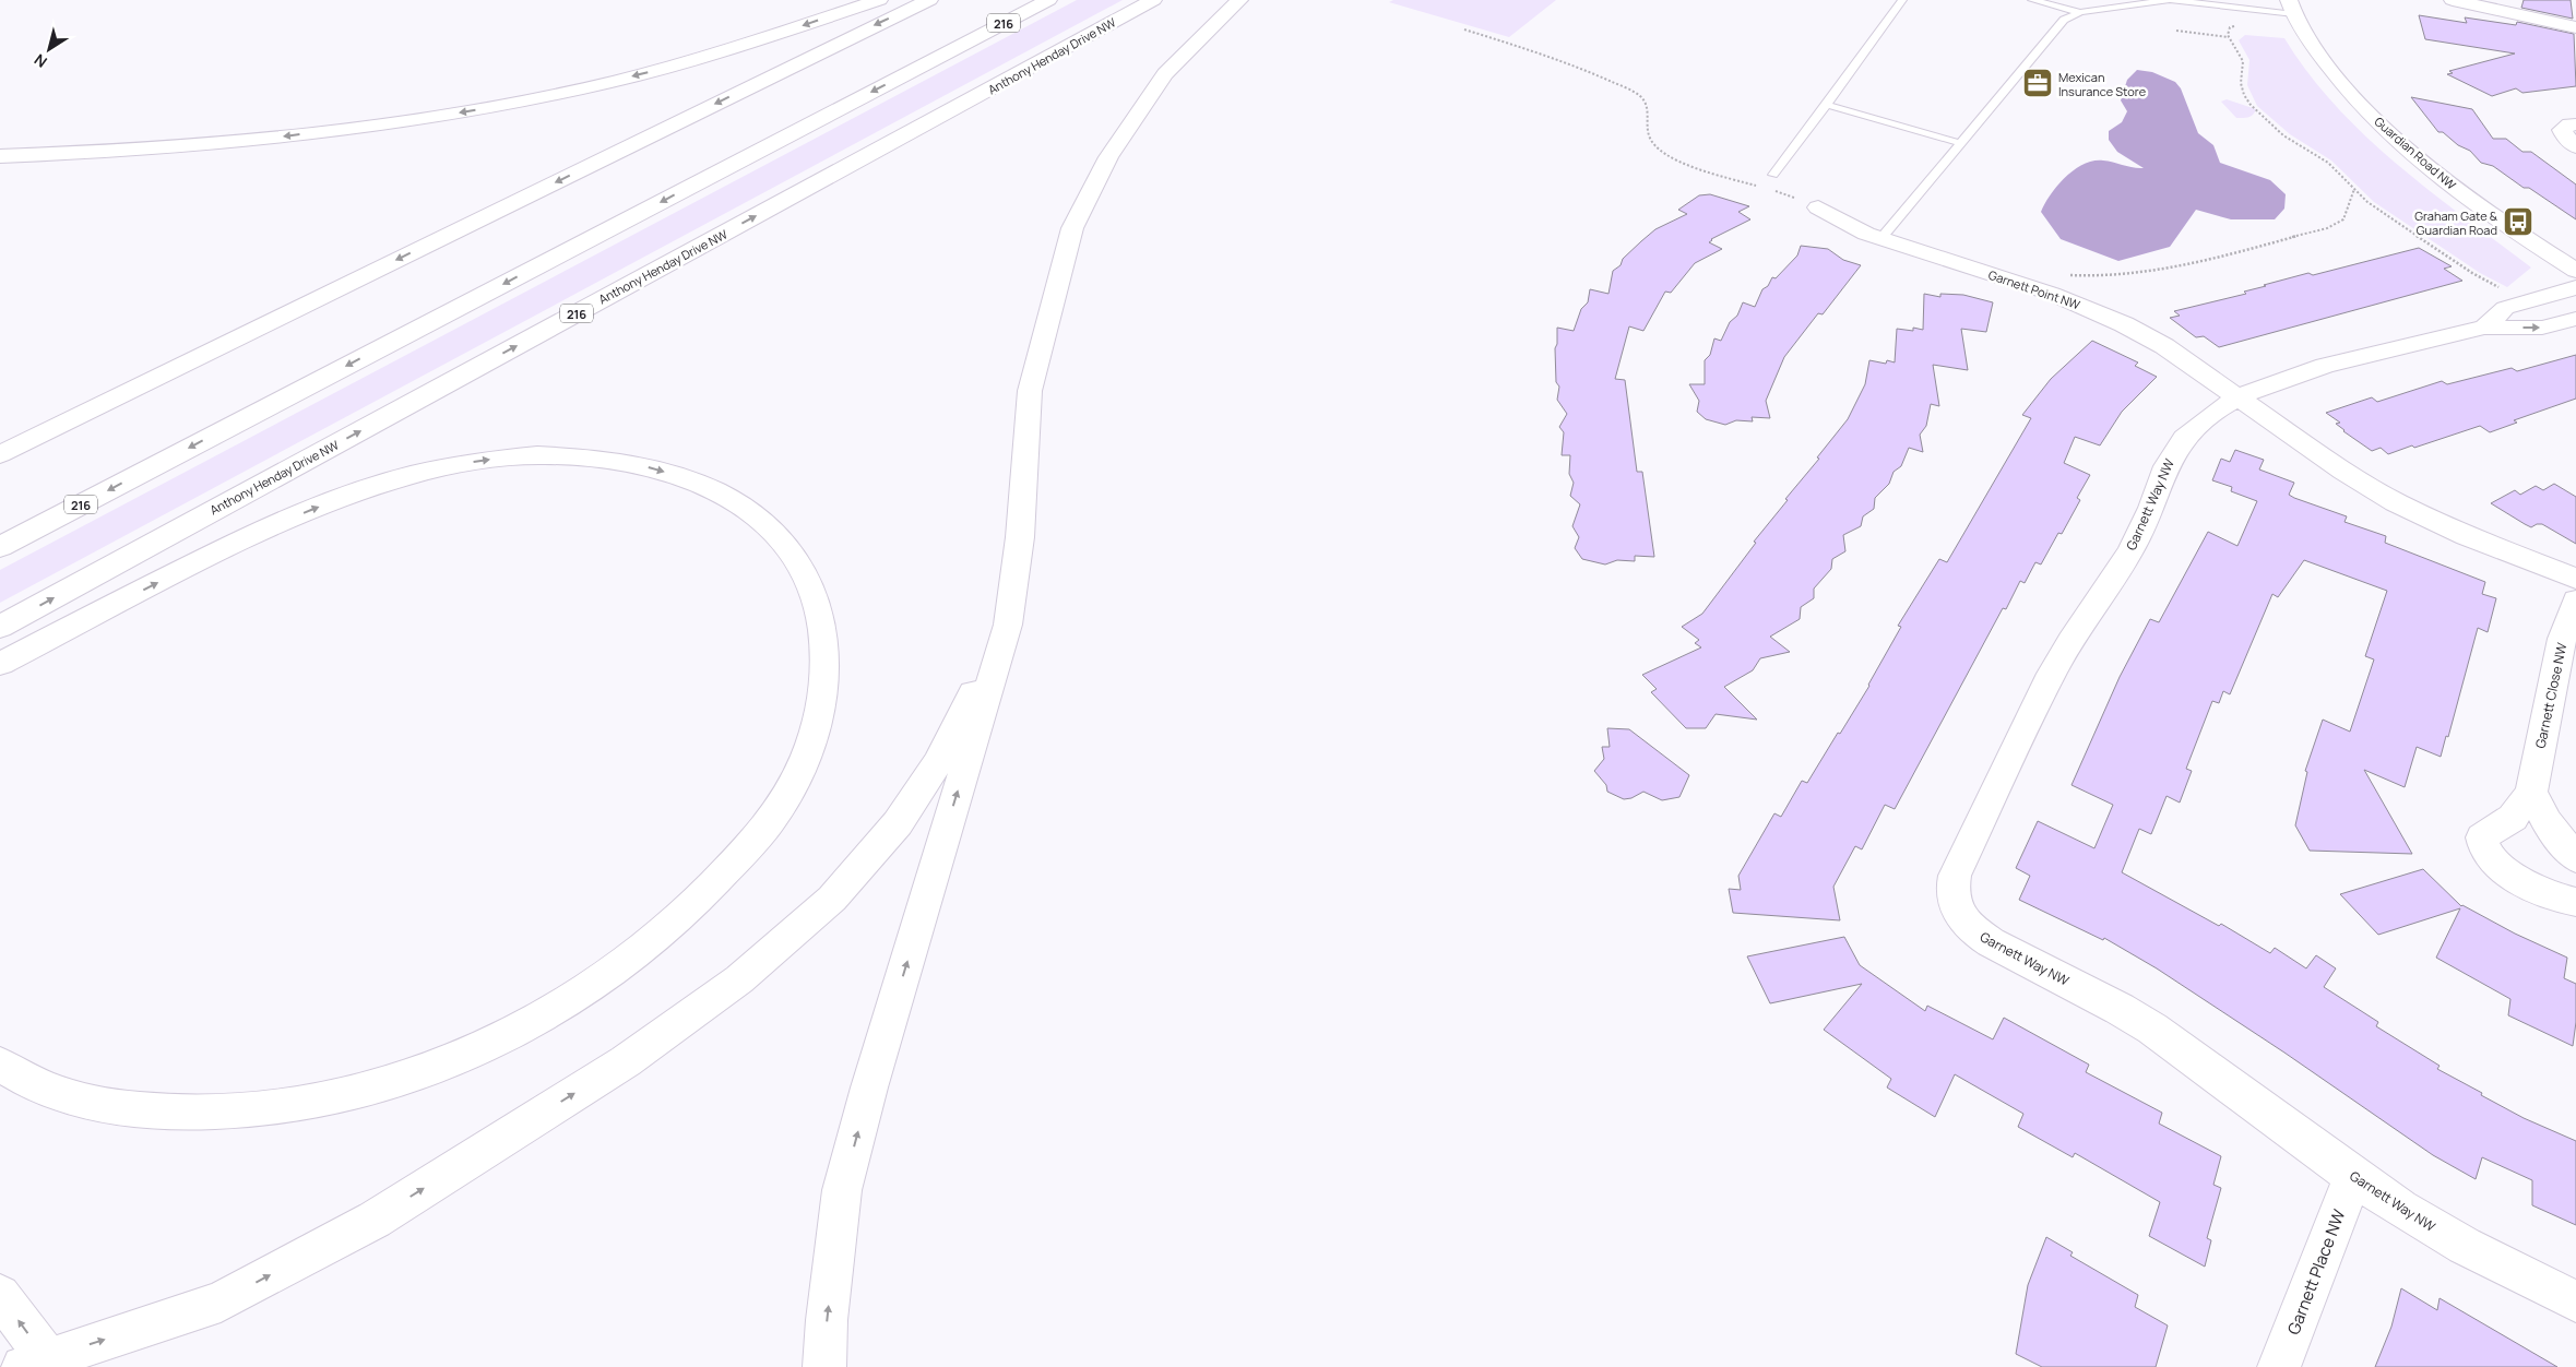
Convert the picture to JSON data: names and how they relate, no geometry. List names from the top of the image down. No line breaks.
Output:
{"streets":{"main road":["216","Anthony Henday Drive NW","Guardian Road NW","Garnett Point NW","Garnett Way NW","Garnett Close NW","Garnett Place NW"]},"crossings":[["Garnett Point NW","Garnett Way NW"],["Garnett Way NW","Garnett Place NW"]],"places":{"office":["Mexican Insurance Store"],"bus stop":["Graham Gate & Guardian Road"]},"north":"bottom left"}
